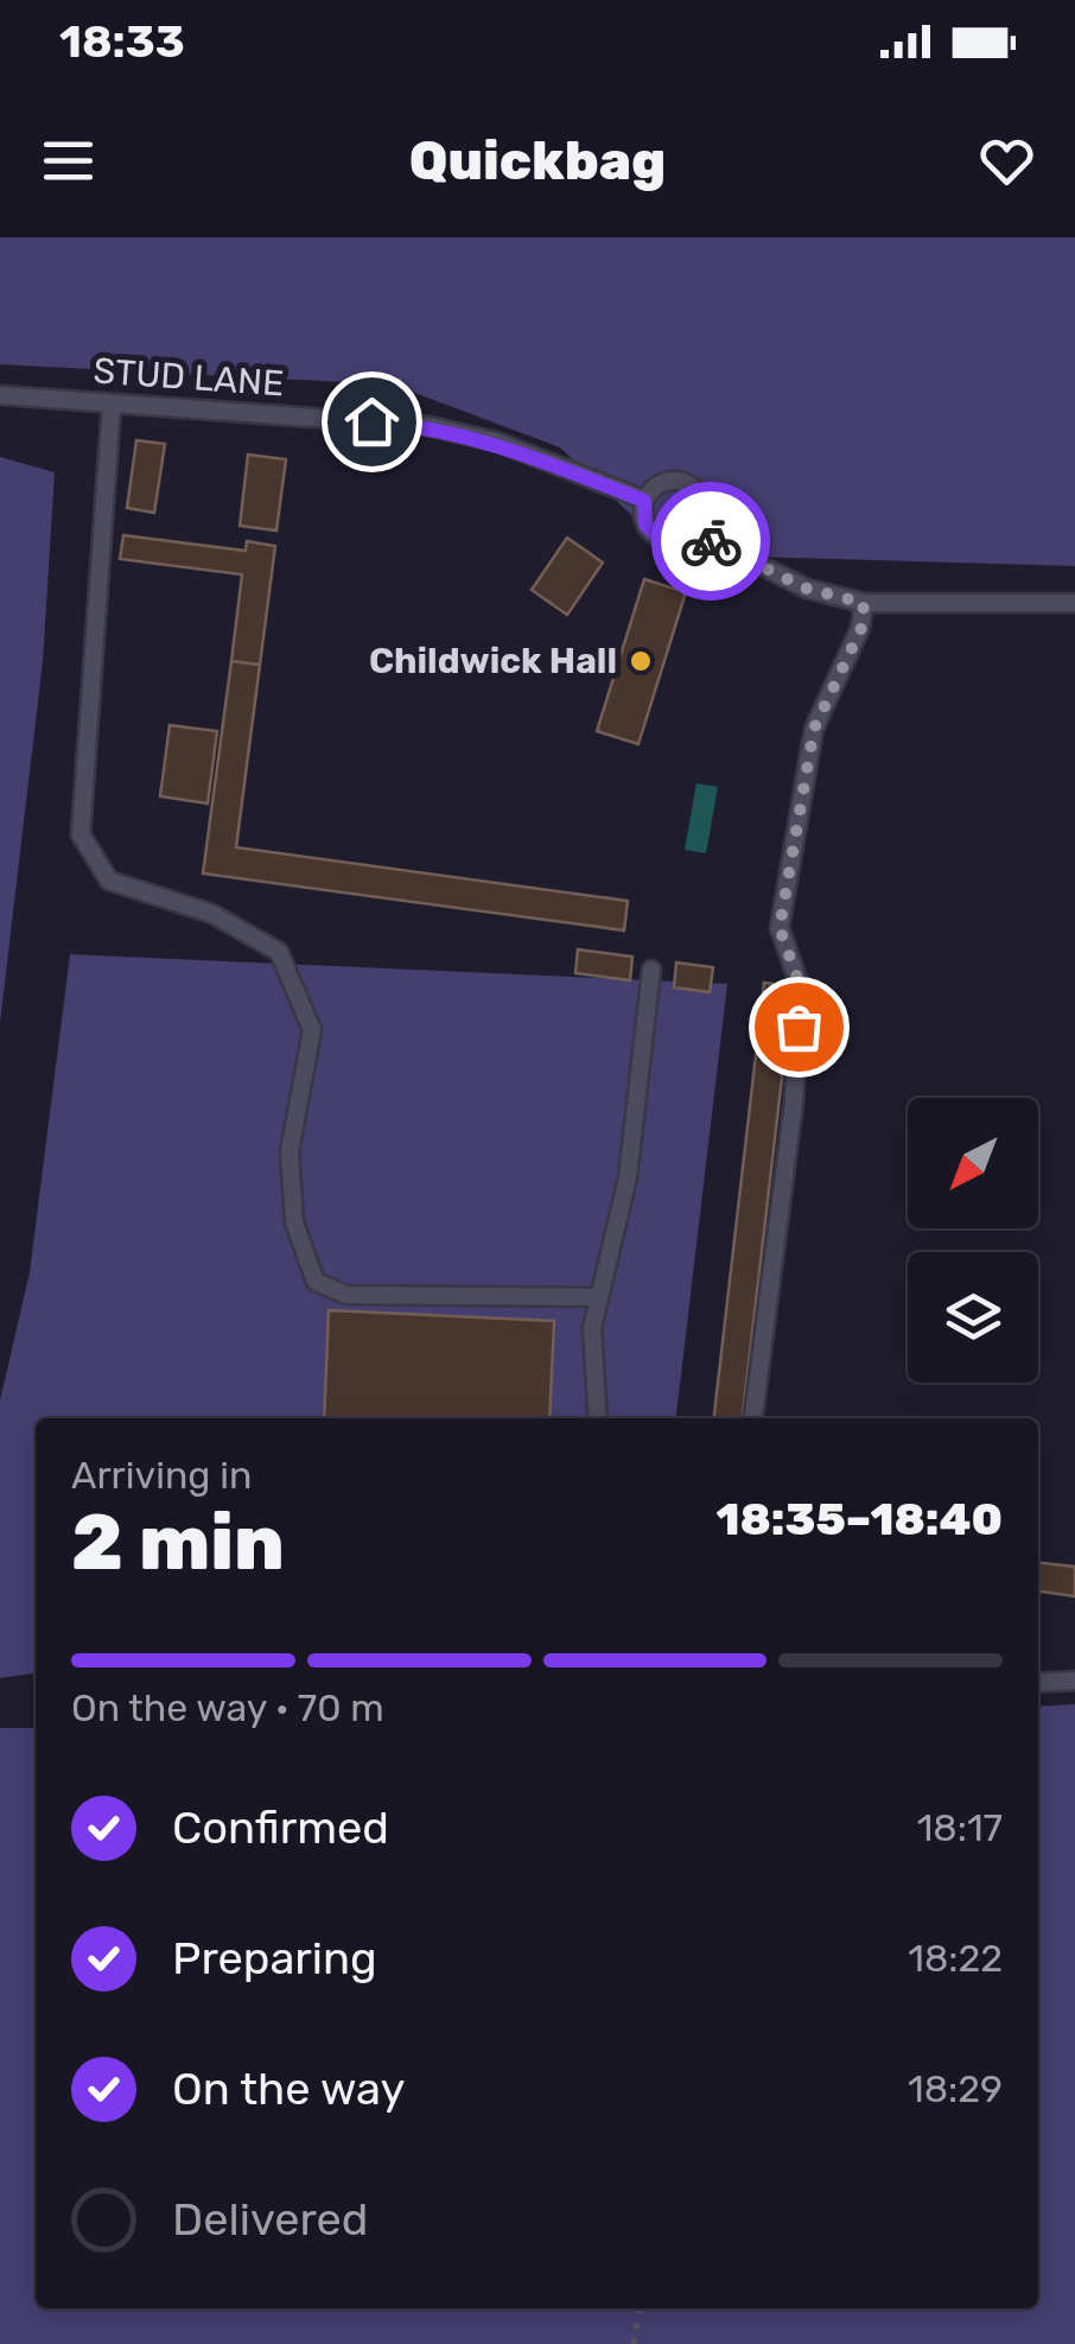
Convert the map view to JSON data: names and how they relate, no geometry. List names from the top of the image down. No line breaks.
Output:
{"streets":{"lane":["STUD LANE"]},"places":["Childwick Hall"],"north":"bottom left","page":{"status":"18:33","header":"Quickbag","heading":["2 min","Arriving in","18:35–18:40"],"bar":"On the way · 70 m","list":[["Confirmed","18:17"],["Preparing","18:22"],["On the way","18:29"],"Delivered"]}}
